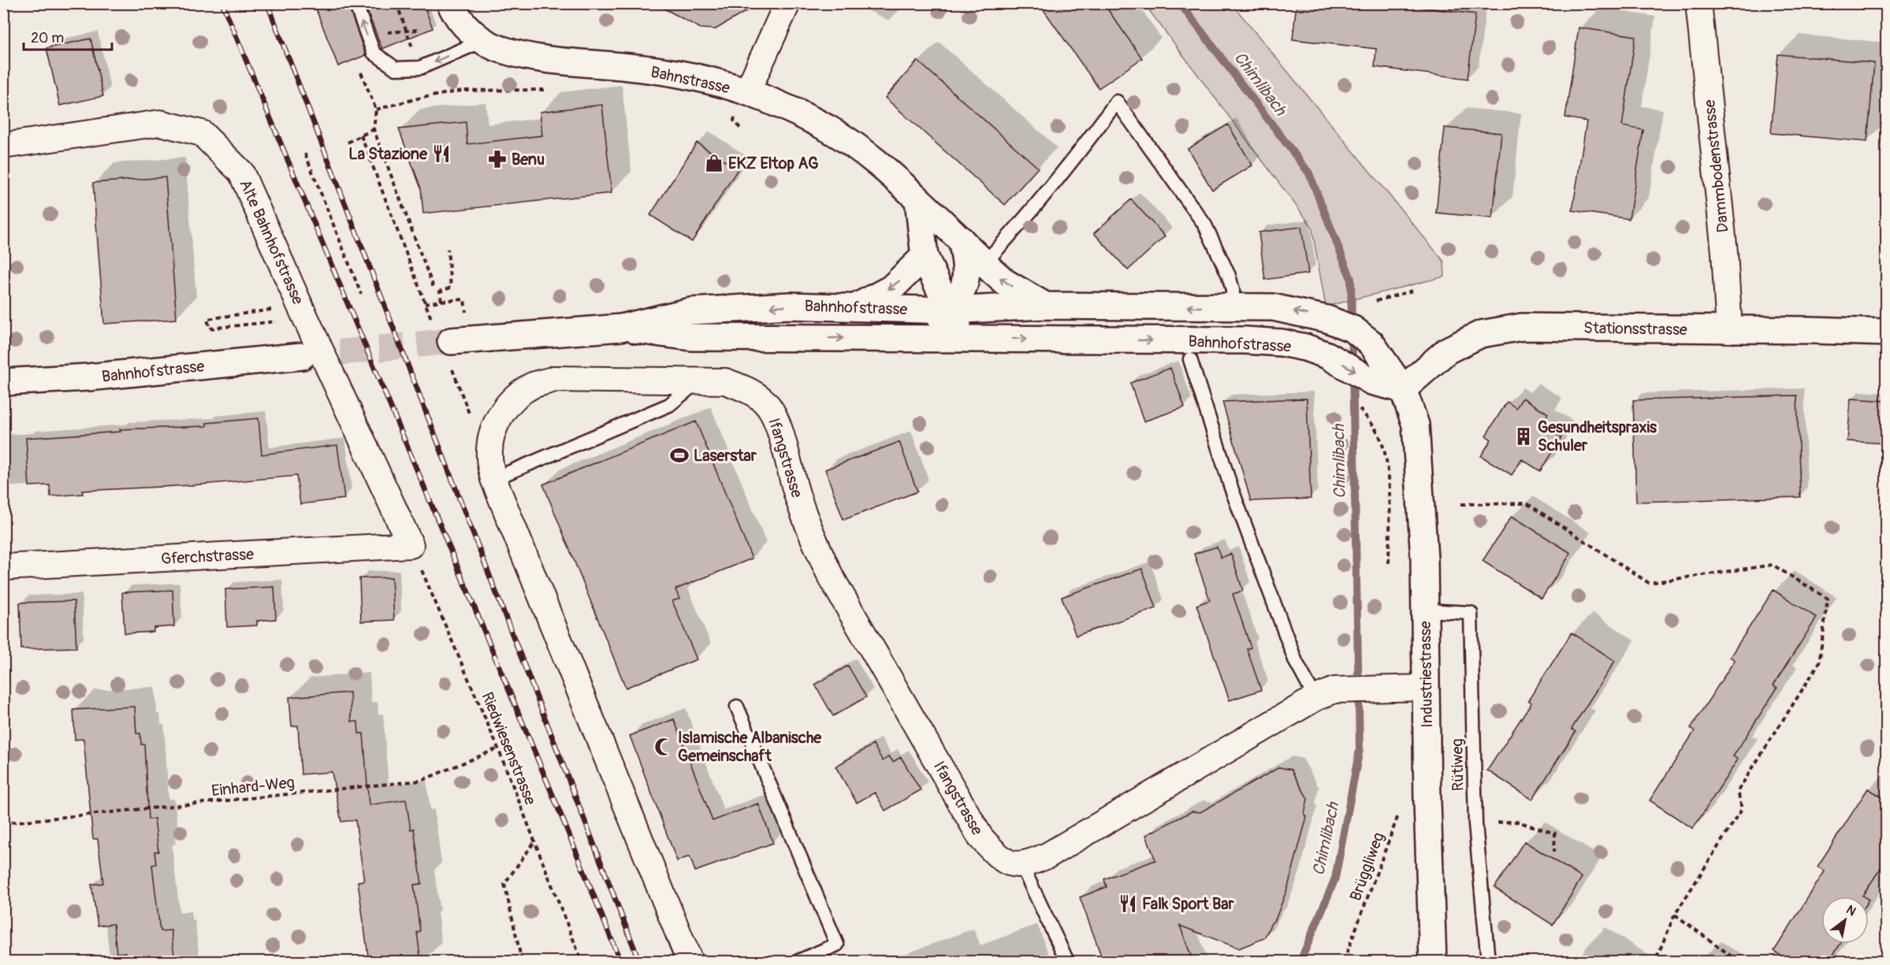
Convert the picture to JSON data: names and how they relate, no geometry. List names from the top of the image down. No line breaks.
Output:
{"streets":{"main road":["Bahnstrasse","Bahnhofstrasse","Stationsstrasse","Industriestrasse"],"street":["Dammbodenstrasse","Alte Bahnhofstrasse","Ifangstrasse","Gferchstrasse"],"lane":["Rütiweg"],"path":["Riedwiesenstrasse","Einhard-Weg","Brüggliweg"]},"crossings":[["Bahnstrasse","Bahnhofstrasse"],["Dammbodenstrasse","Stationsstrasse"],["Alte Bahnhofstrasse","Gferchstrasse"],["Alte Bahnhofstrasse","Riedwiesenstrasse"],["Bahnhofstrasse","Stationsstrasse"],["Bahnhofstrasse","Industriestrasse"],["Stationsstrasse","Industriestrasse"],["Gferchstrasse","Riedwiesenstrasse"],["Industriestrasse","Rütiweg"],["Industriestrasse","Brüggliweg"],["Riedwiesenstrasse","Einhard-Weg"]],"water":["Chimlibach"],"places":{"restaurant":["La Stazione","Falk Sport Bar"],"pharmacy":["Benu"],"shop":["EKZ Eltop AG"],"building":["Gesundheitspraxis Schuler"],"sports":["Laserstar"],"mosque":["Islamische Albanische Gemeinschaft"]},"scale_bar":"20 m","north":"top right"}
